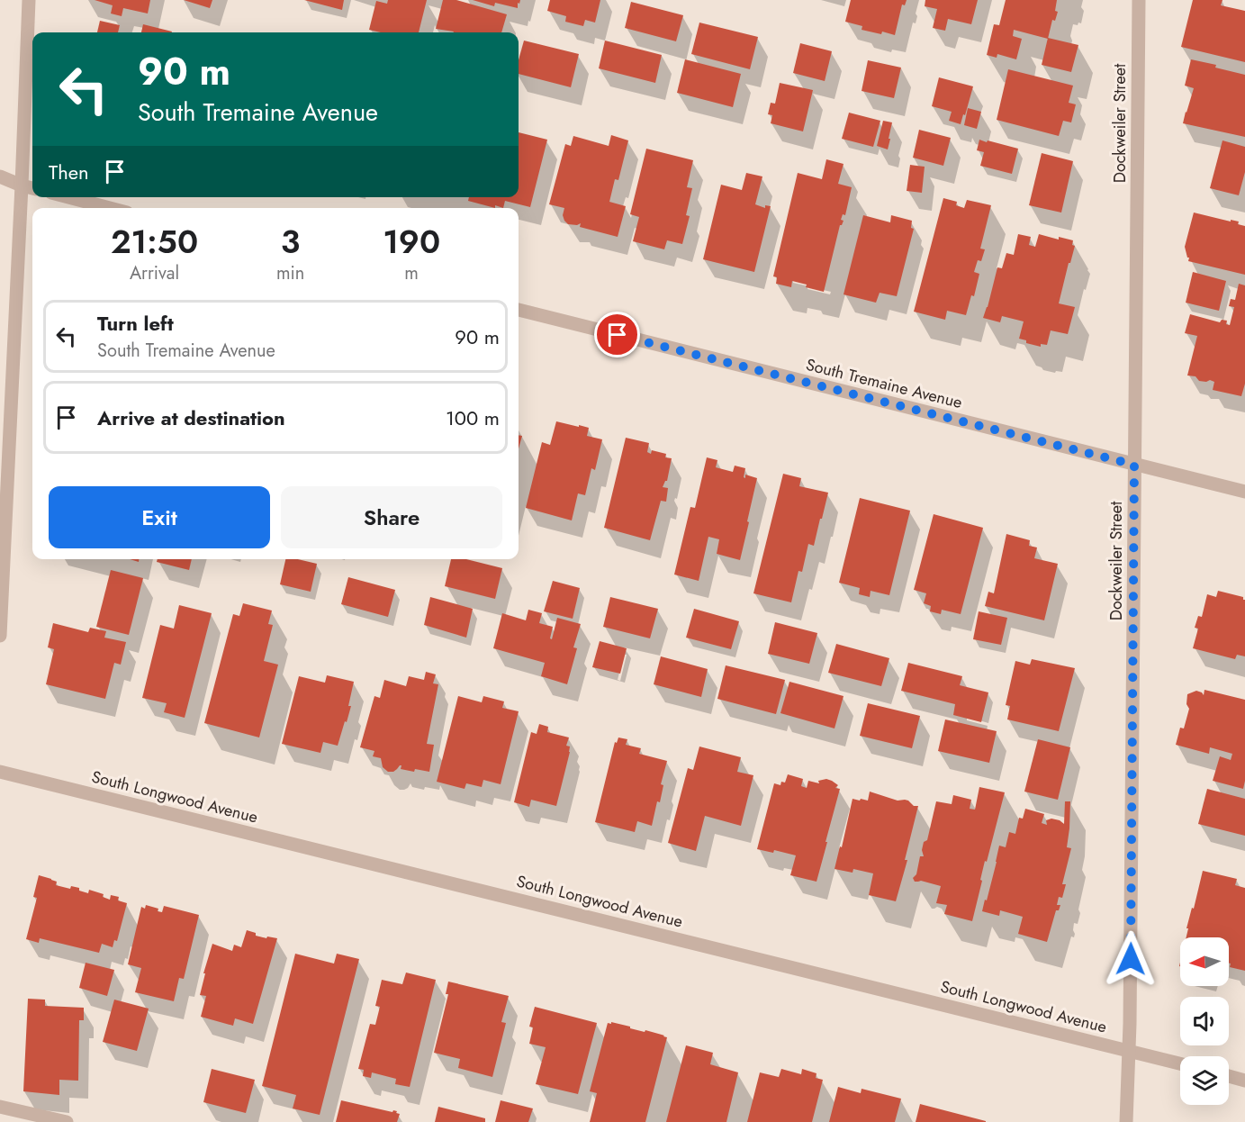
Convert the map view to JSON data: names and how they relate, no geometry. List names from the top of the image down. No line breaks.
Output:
{"streets":{"street":["Dockweiler Street","South Tremaine Avenue","South Longwood Avenue"]},"crossings":[["Dockweiler Street","South Tremaine Avenue"],["Dockweiler Street","South Longwood Avenue"]],"north":"left","page":{"turn":["90 m","South Tremaine Avenue"],"then":"Then","eta":["21:50","Arrival","3","min","190","m"],"list":[{"name":"Turn left","note":"South Tremaine Avenue","value":"90 m"},{"name":"Arrive at destination","value":"100 m"}],"buttons":["Exit","Share"]}}
